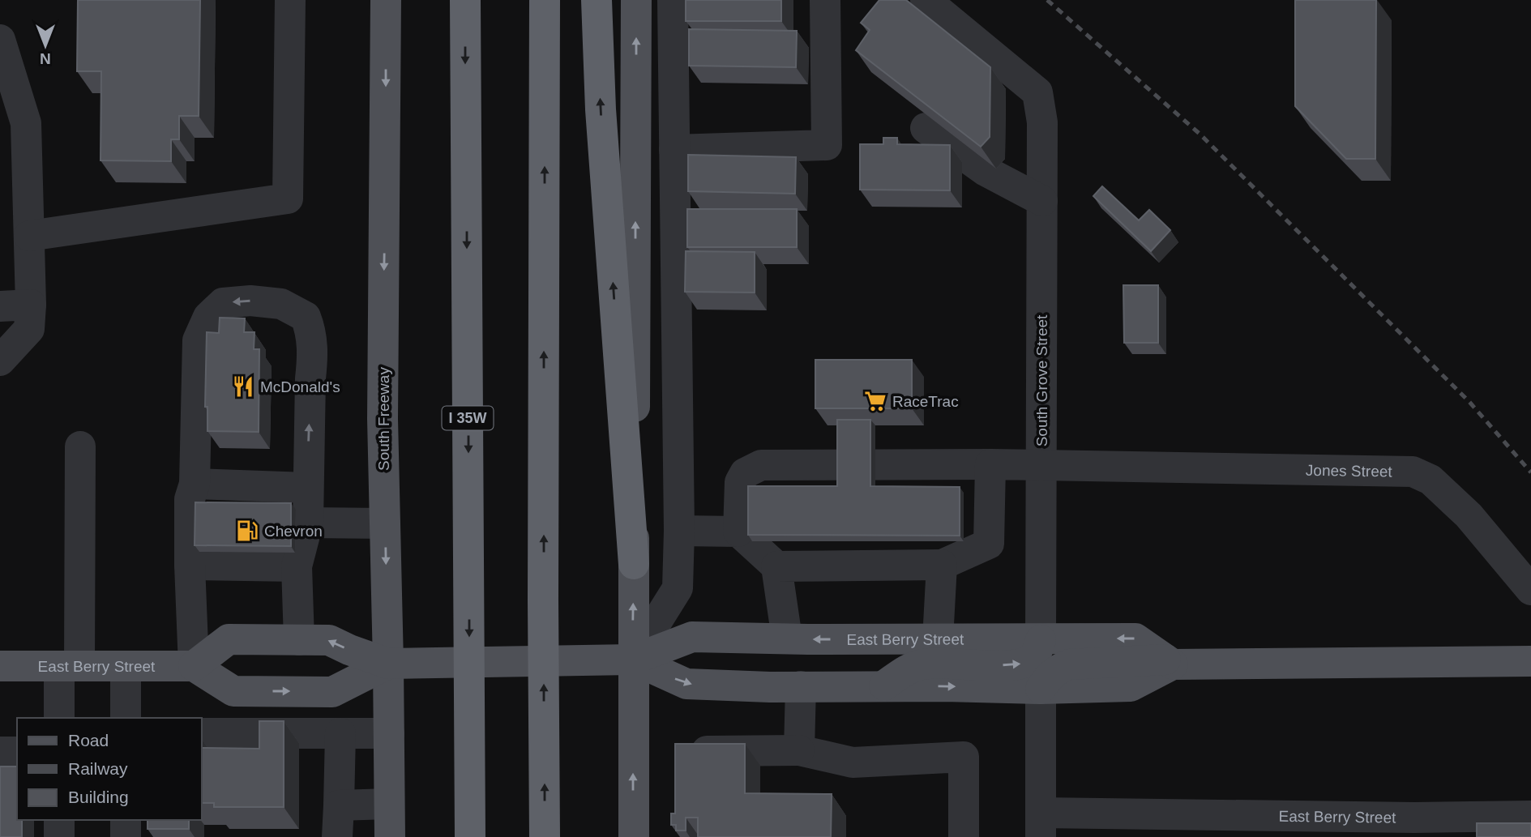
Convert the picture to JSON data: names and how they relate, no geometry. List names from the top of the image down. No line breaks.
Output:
{"streets":{"highway":["I 35W"],"main road":["South Freeway","East Berry Street"],"street":["South Grove Street","Jones Street"]},"crossings":[["South Grove Street","Jones Street"],["South Grove Street","East Berry Street"],["South Freeway","East Berry Street"]],"places":{"restaurant":["McDonald's"],"supermarket":["RaceTrac"],"fuel station":["Chevron"]},"legend":["Road","Railway","Building"],"north":"bottom"}
